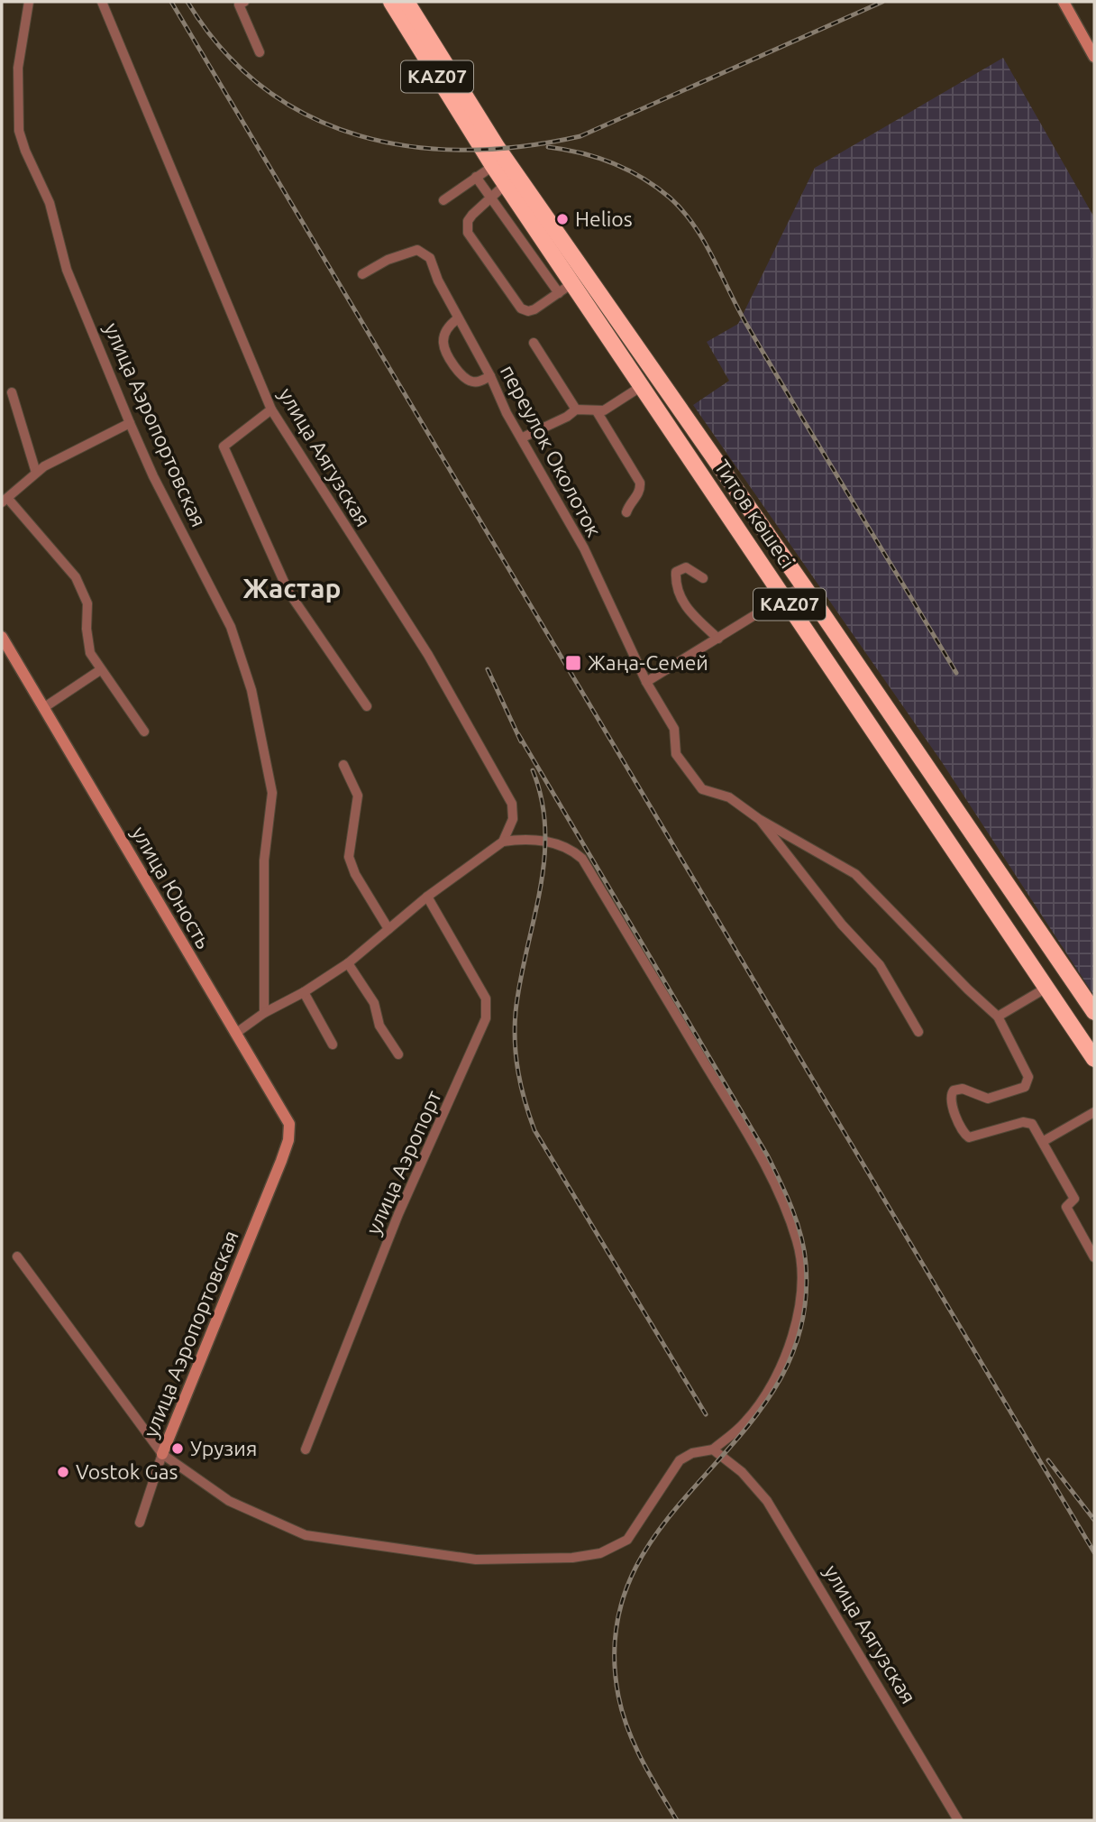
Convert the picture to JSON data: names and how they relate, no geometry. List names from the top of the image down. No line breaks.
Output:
{"streets":{"highway":["KAZ07","Титов көшесі"],"street":["улица Аэропортовская","переулок Околоток","улица Аягузская","улица Юность","улица Аэропорт"]},"crossings":[["KAZ07","Титов көшесі"],["улица Аэропортовская","улица Юность"]],"districts":["Жастар"],"places":{"other":["Helios","Урузия","Vostok Gas"],"transit":["Жаңа-Семей"]}}
